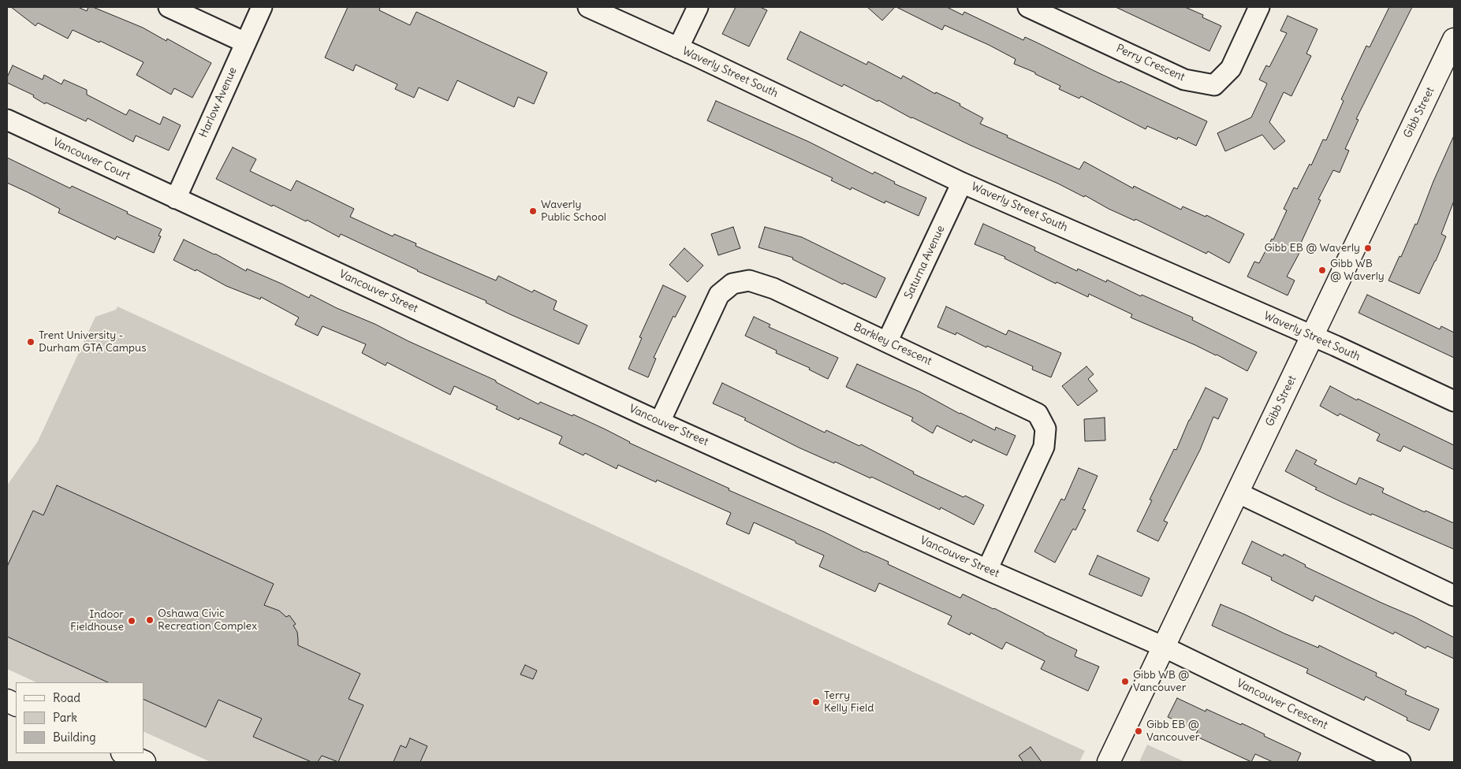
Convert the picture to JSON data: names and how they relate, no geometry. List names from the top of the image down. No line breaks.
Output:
{"streets":{"main road":["Gibb Street"],"street":["Perry Crescent","Waverly Street South","Harlow Avenue","Vancouver Court","Saturna Avenue","Vancouver Street","Barkley Crescent","Vancouver Crescent"]},"crossings":[["Waverly Street South","Gibb Street"],["Waverly Street South","Saturna Avenue"],["Harlow Avenue","Vancouver Court"],["Harlow Avenue","Vancouver Street"],["Gibb Street","Vancouver Street"],["Gibb Street","Vancouver Crescent"],["Vancouver Court","Vancouver Street"],["Saturna Avenue","Barkley Crescent"],["Vancouver Street","Barkley Crescent"],["Vancouver Street","Vancouver Crescent"]],"places":["Waverly Public School","Gibb EB @ Waverly","Gibb WB @ Waverly","Trent University - Durham GTA Campus","Oshawa Civic Recreation Complex","Indoor Fieldhouse","Gibb WB @ Vancouver","Terry Kelly Field","Gibb EB @ Vancouver"],"legend":["Road","Park","Building"]}
